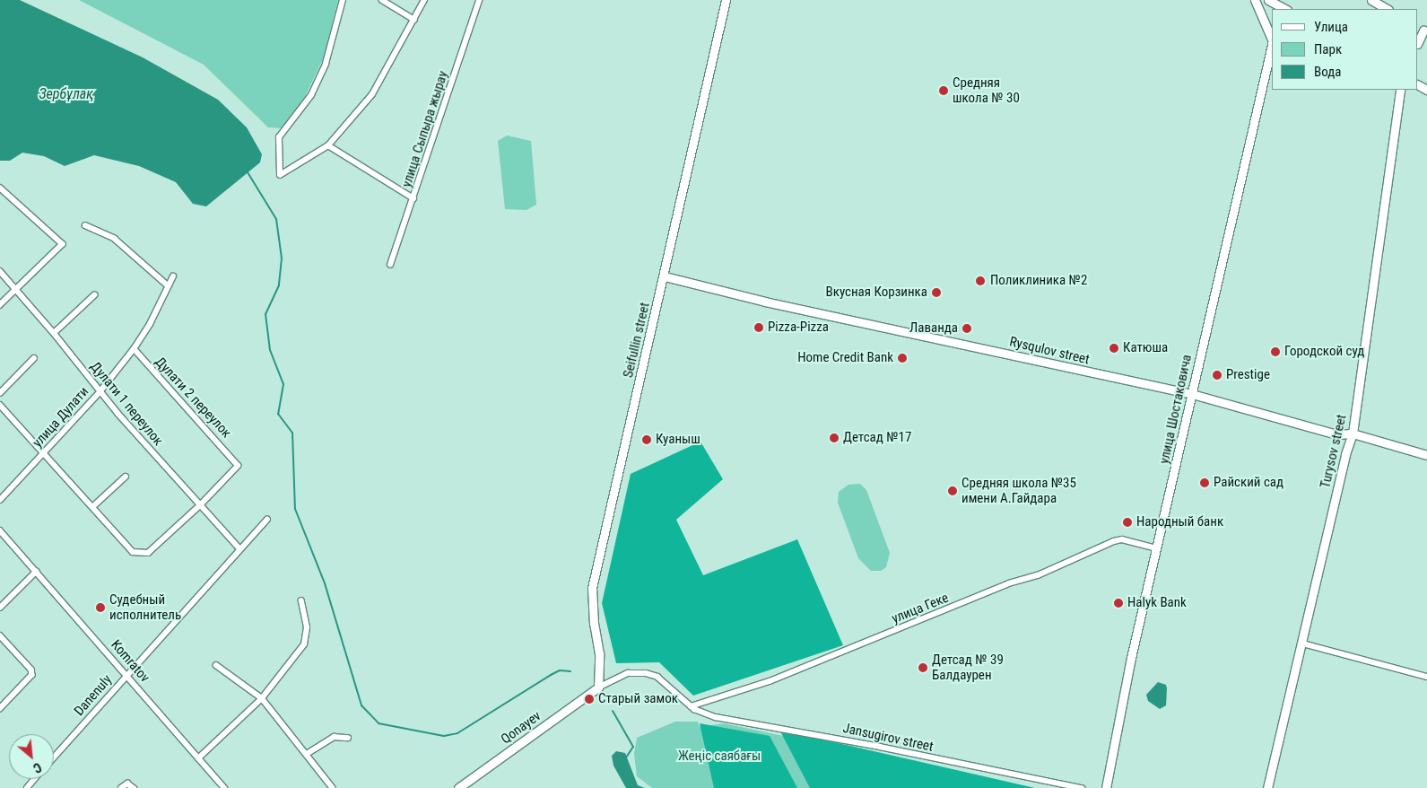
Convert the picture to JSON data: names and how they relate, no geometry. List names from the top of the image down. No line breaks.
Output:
{"streets":{"street":["улица Сыпыра жырау","Seifullin street","Rysqulov street","Дулати 2 переулок","Дулати 1 переулок","улица Шостаковича","улица Дулати","Turysov street","улица Геке","Komratov","Danenuly","Qonayev","Jansugirov street"]},"crossings":[["Seifullin street","Rysqulov street"],["Seifullin street","Qonayev"],["Seifullin street","Jansugirov street"],["Rysqulov street","улица Шостаковича"],["Rysqulov street","Turysov street"],["Дулати 2 переулок","Дулати 1 переулок"],["Дулати 2 переулок","улица Дулати"],["Дулати 1 переулок","улица Дулати"],["Дулати 1 переулок","Danenuly"],["улица Шостаковича","улица Геке"],["улица Геке","Jansugirov street"],["Komratov","Danenuly"],["Qonayev","Jansugirov street"]],"water":["Зербұлақ"],"parks":["Жеңіс саябағы"],"places":["Средняя школа № 30","Поликлиника №2","Вкусная Корзинка","Pizza-Pizza","Лаванда","Катюша","Городской суд","Home Credit Bank","Prestige","Детсад №17","Куаныш","Райский сад","Средняя школа №35 имени А.Гайдара","Народный банк","Halyk Bank","Судебный исполнитель","Детсад № 39 Балдаурен","Старый замок"],"legend":["Улица","Парк","Вода"],"north":"bottom right"}
